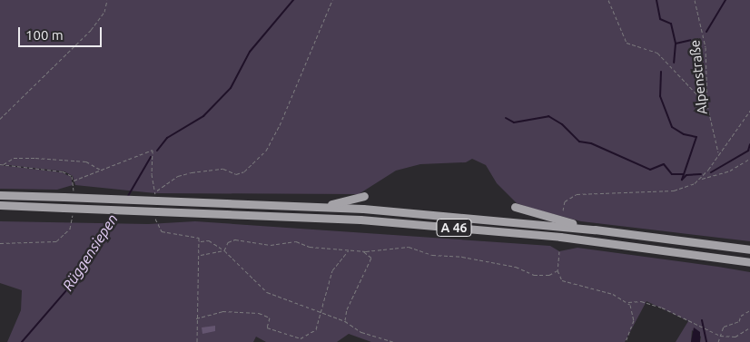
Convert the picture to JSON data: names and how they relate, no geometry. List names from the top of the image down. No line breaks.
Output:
{"streets":{"highway":["A 46"],"path":["Alpenstraße"]},"water":["Rüggensiepen"],"scale_bar":"100 m"}
